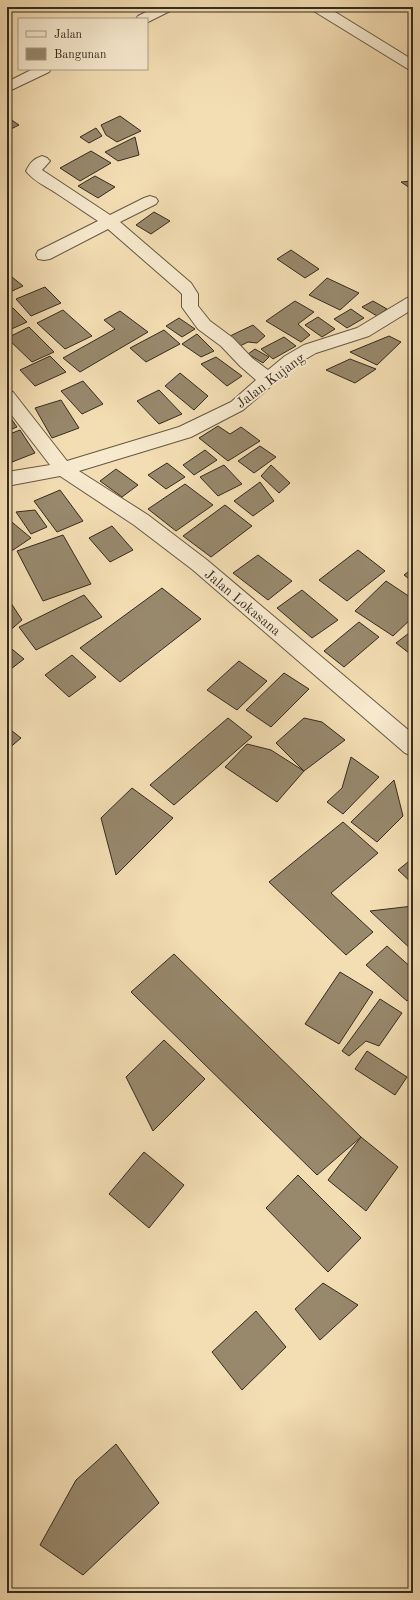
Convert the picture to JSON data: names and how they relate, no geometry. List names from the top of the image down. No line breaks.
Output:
{"streets":{"street":["Jalan Kujang","Jalan Lokasana"]},"crossings":[["Jalan Kujang","Jalan Lokasana"]],"legend":["Jalan","Bangunan"]}
